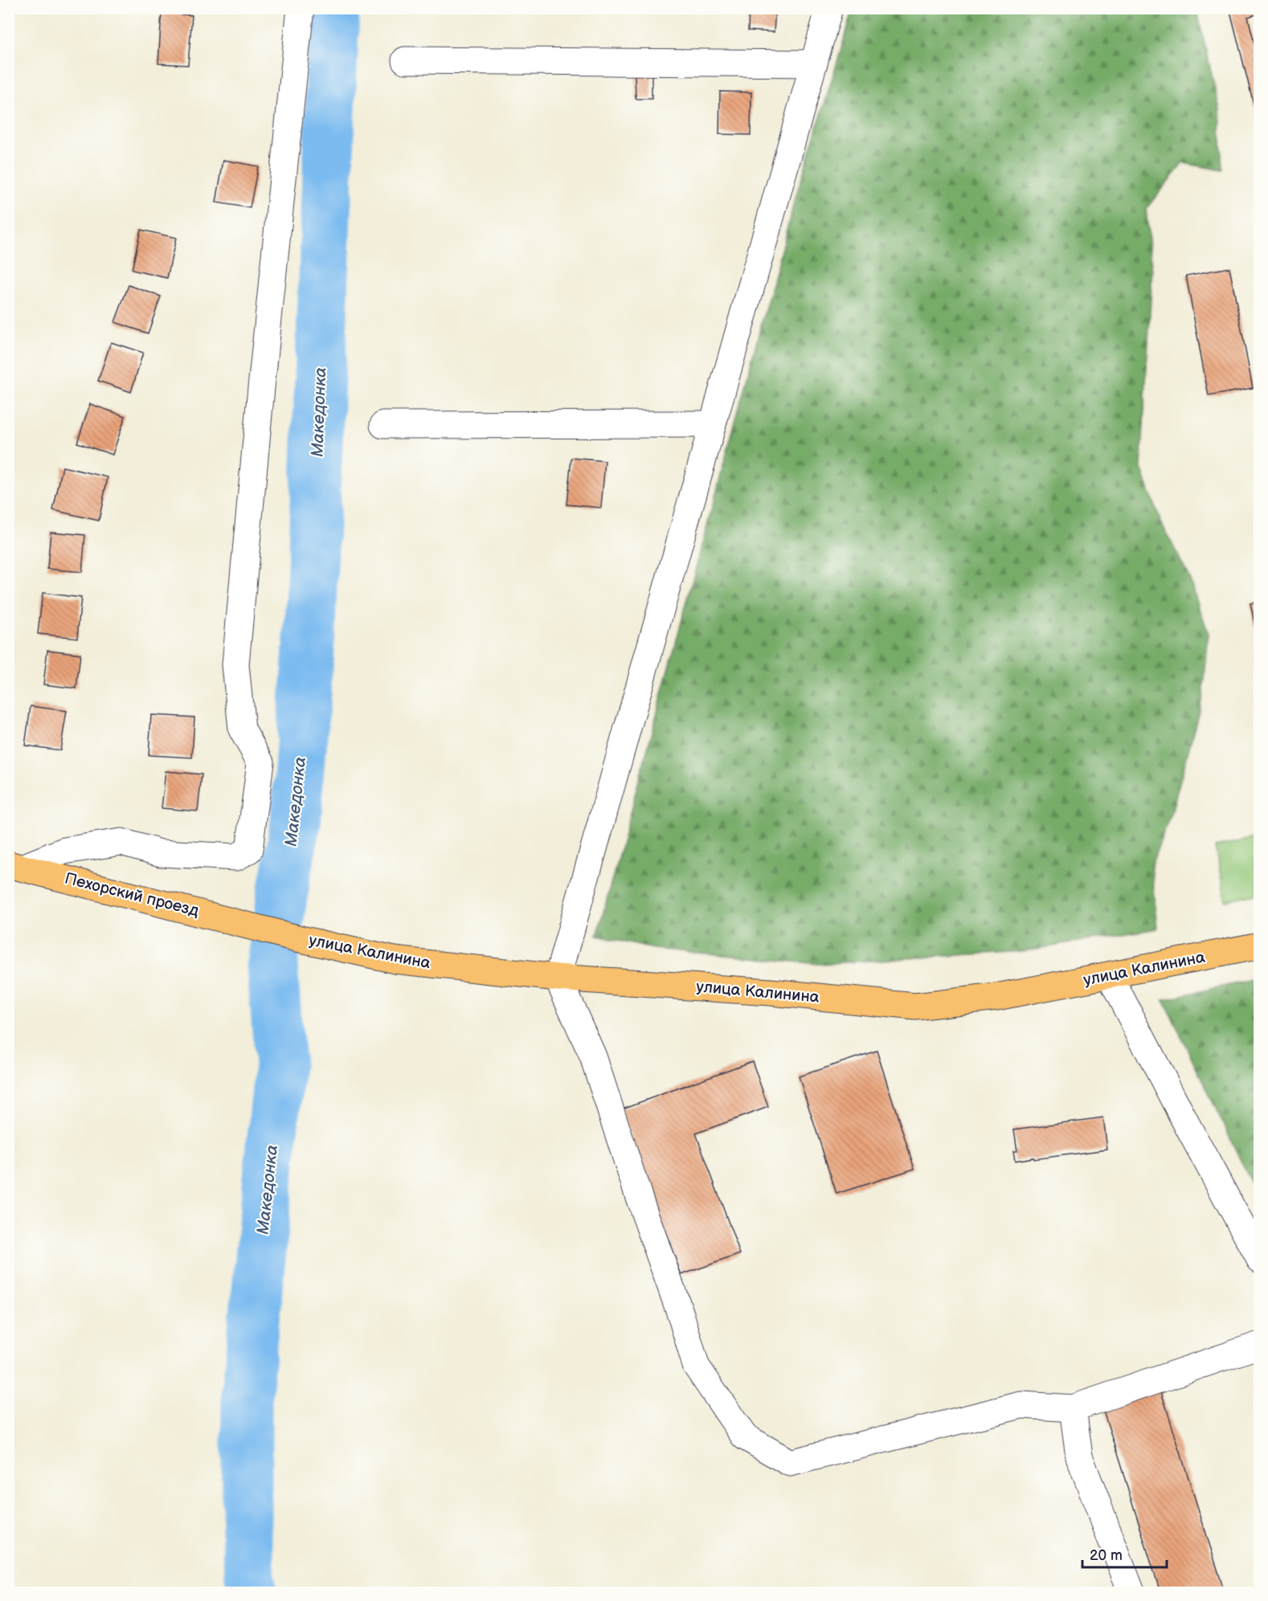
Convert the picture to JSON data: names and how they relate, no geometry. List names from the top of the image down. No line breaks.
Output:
{"streets":{"main road":["Пехорский проезд","улица Калинина"]},"crossings":[["Пехорский проезд","улица Калинина"]],"water":["Македонка"],"scale_bar":"20 m"}
